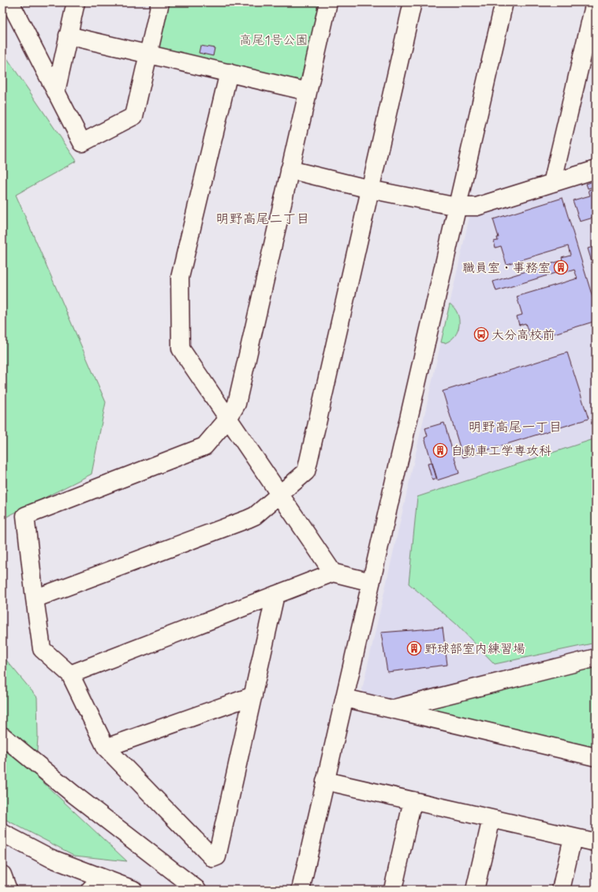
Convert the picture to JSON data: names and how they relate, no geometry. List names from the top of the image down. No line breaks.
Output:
{"districts":["明野高尾二丁目","明野高尾一丁目"],"parks":["高尾1号公園"],"places":{"building":["職員室・事務室","自動車工学専攻科","野球部室内練習場"],"bus stop":["大分高校前"]}}
